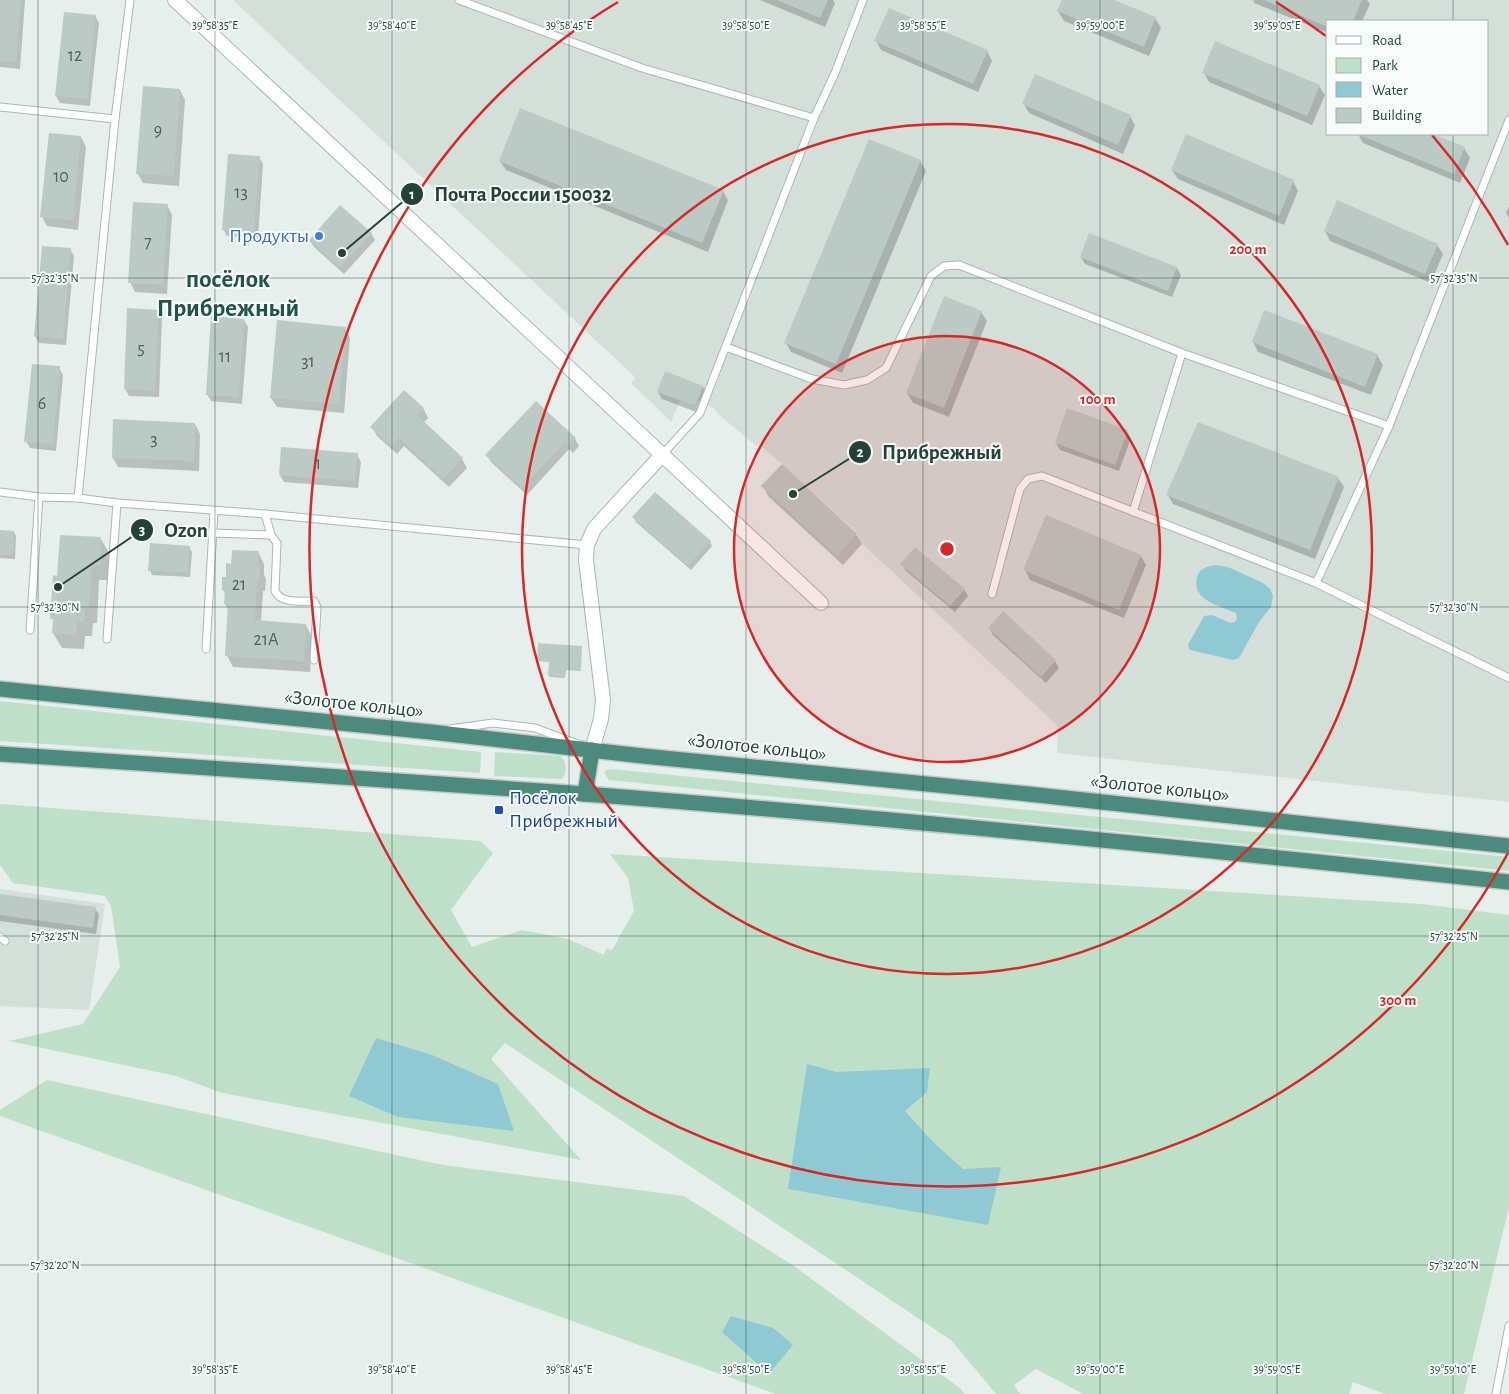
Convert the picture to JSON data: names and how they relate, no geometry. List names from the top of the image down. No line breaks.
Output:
{"streets":{"highway":["«Золотое кольцо»"]},"districts":["посёлок Прибрежный"],"places":{"other":["Продукты","Почта России 150032","Прибрежный","Ozon"],"transit":["Посёлок Прибрежный"]},"house_numbers":["12","9","10","13","7","5","11","31","6","3","1","21","21А"],"legend":["Road","Park","Water","Building"],"coordinates":["39°58'35\"E","39°58'40\"E","39°58'45\"E","39°58'50\"E","39°58'55\"E","39°59'00\"E","39°59'05\"E","57°32'35\"N","57°32'30\"N","57°32'25\"N","57°32'20\"N","39°59'10\"E"],"rings":["200 m","100 m","300 m"]}
